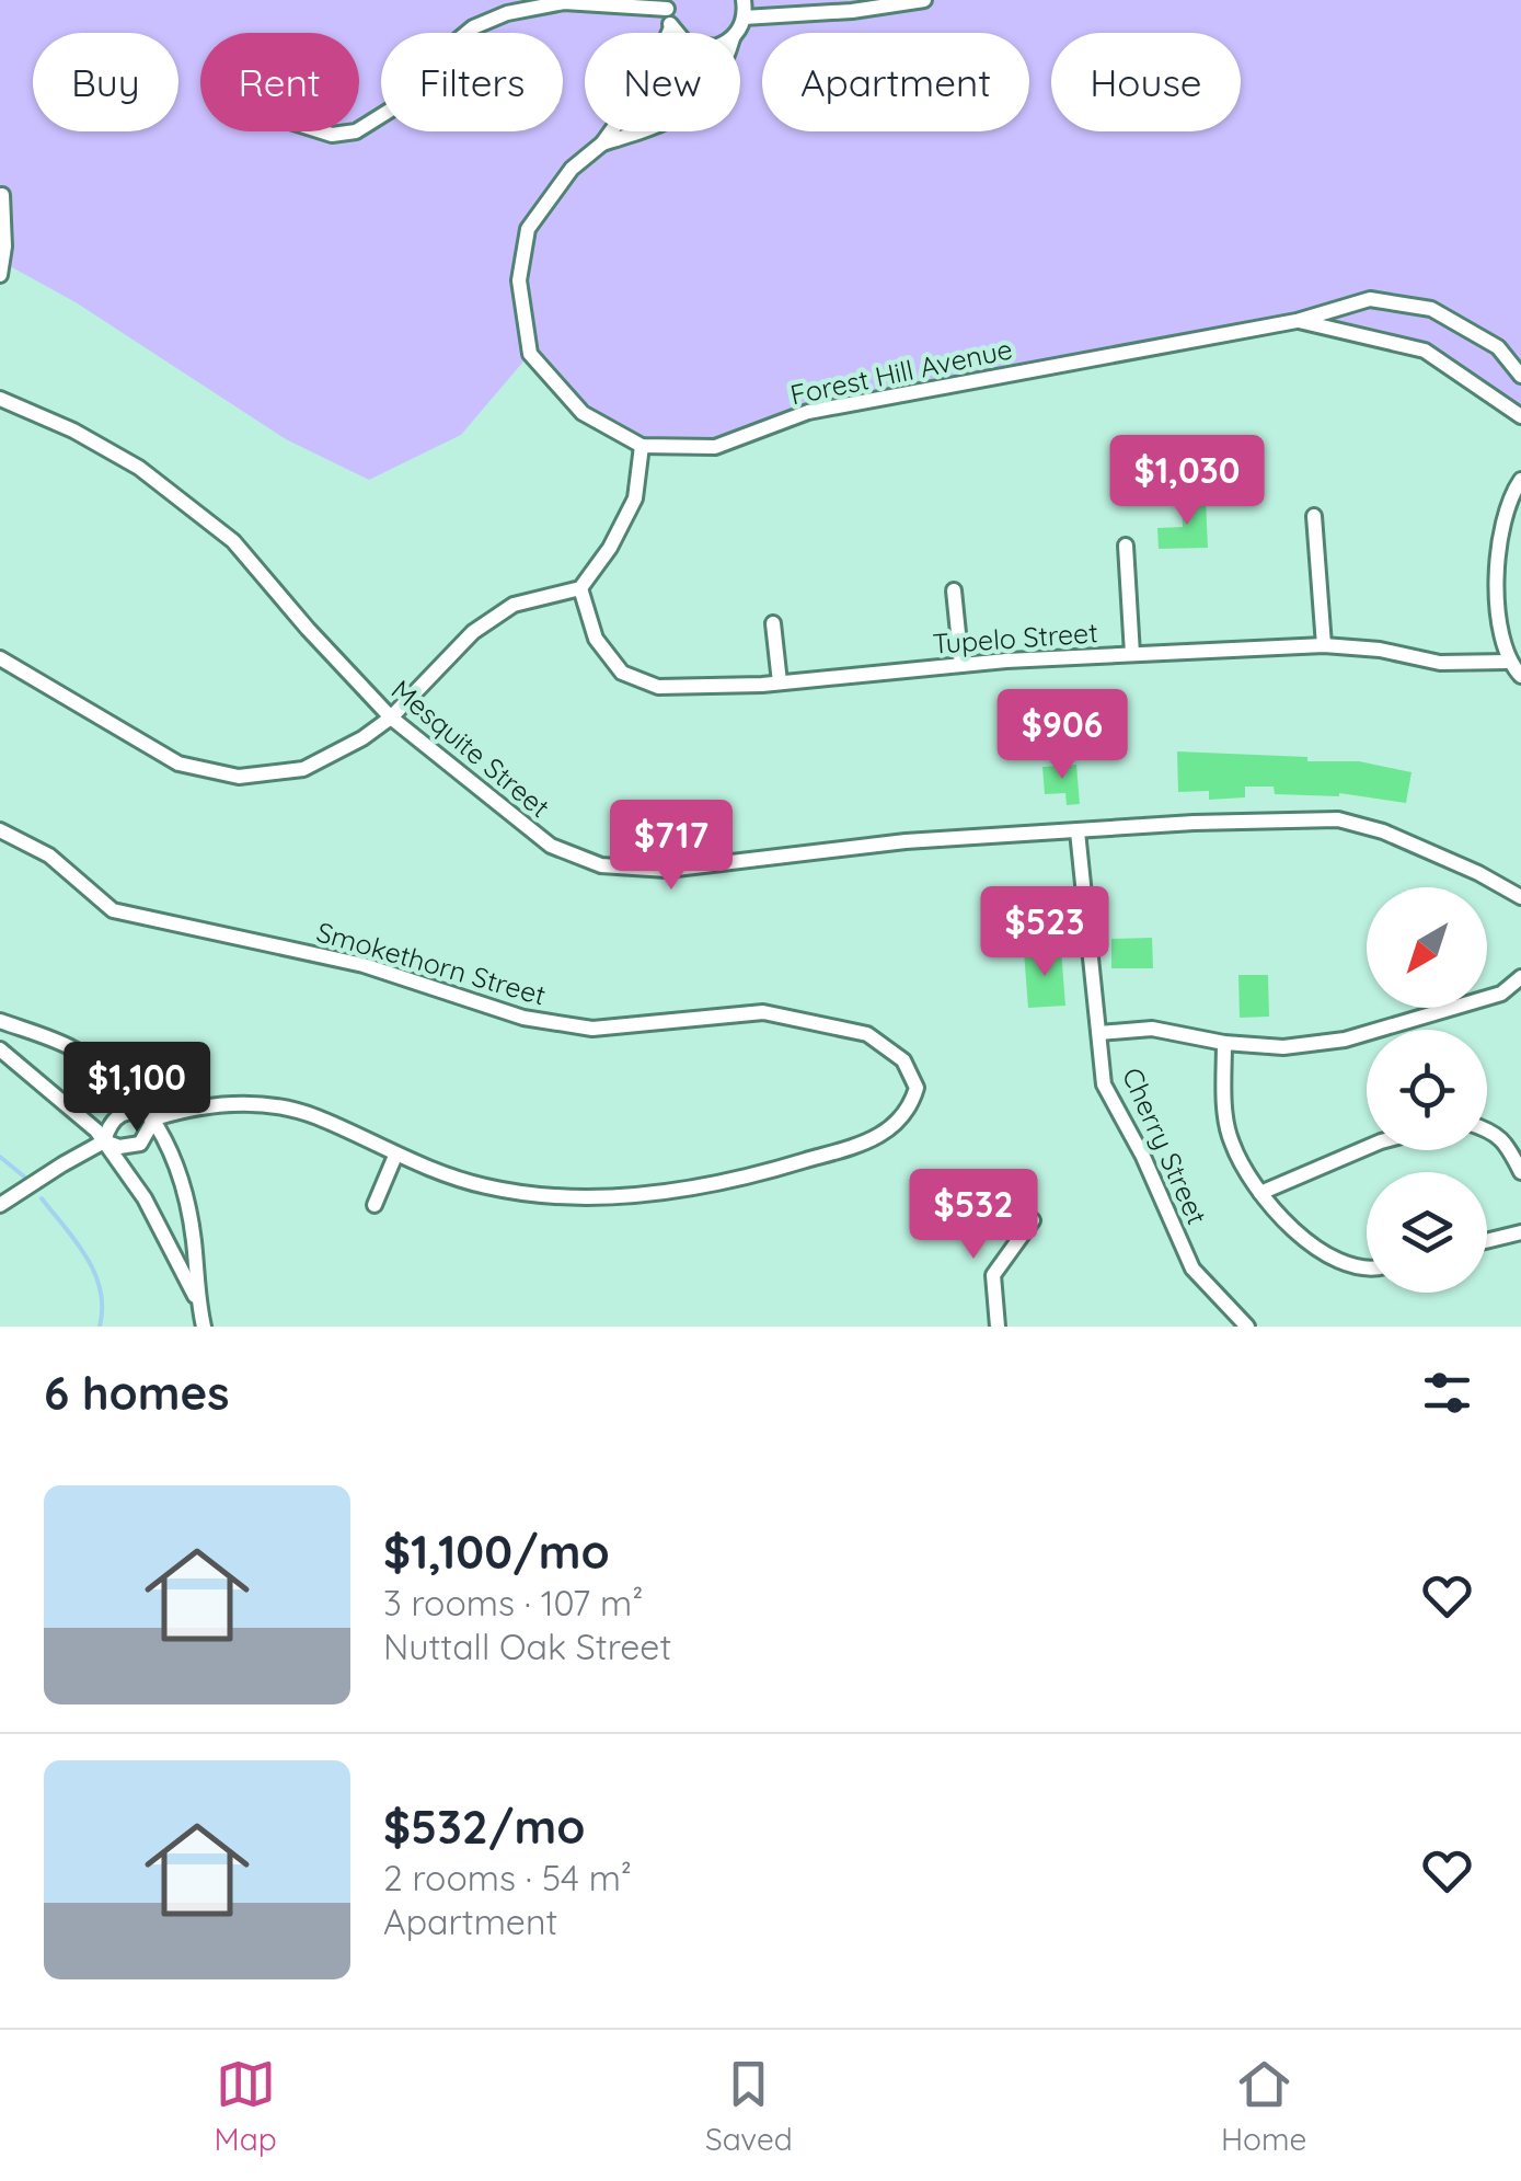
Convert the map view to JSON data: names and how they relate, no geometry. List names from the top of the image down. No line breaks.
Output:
{"streets":{"street":["Forest Hill Avenue","Tupelo Street","Mesquite Street","Smokethorn Street","Cherry Street"]},"crossings":[["Mesquite Street","Cherry Street"]],"north":"bottom left","page":{"chip":["Buy","Rent","Filters","New","Apartment","House"],"price":["$1,030","$906","$717","$523","$1,100","$532"],"heading":"6 homes","list":[{"name":"$1,100/mo","note":"3 rooms · 107 m² · Nuttall Oak Street"},{"name":"$532/mo","note":"2 rooms · 54 m² · Apartment"}],"tabs":["Map","Saved","Home"]}}
